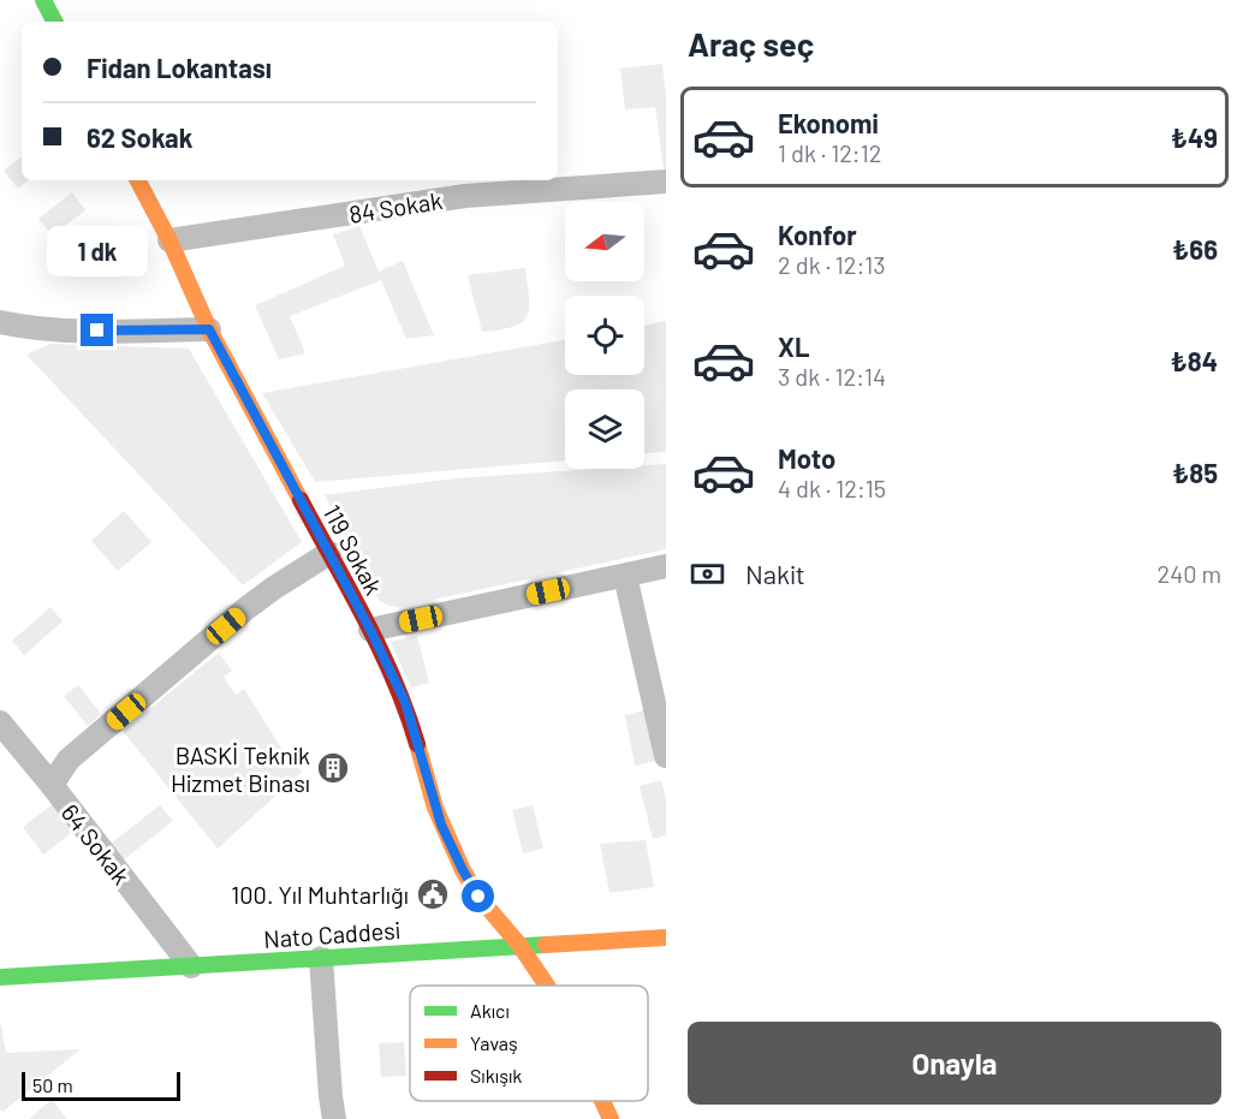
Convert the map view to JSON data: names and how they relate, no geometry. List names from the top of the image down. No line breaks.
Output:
{"streets":{"street":["84 Sokak","119 Sokak","64 Sokak","Nato Caddesi"]},"crossings":[["84 Sokak","119 Sokak"],["119 Sokak","Nato Caddesi"],["64 Sokak","Nato Caddesi"]],"places":{"building":["BASKİ Teknik Hizmet Binası"],"public building":["100. Yıl Muhtarlığı"]},"legend":["Akıcı","Yavaş","Sıkışık"],"scale_bar":"50 m","north":"left","page":{"heading":"Araç seç","banner":["Fidan Lokantası","62 Sokak"],"list":[{"name":"Ekonomi","note":"1 dk · 12:12","value":"₺49"},{"name":"Konfor","note":"2 dk · 12:13","value":"₺66"},{"name":"XL","note":"3 dk · 12:14","value":"₺84"},{"name":"Moto","note":"4 dk · 12:15","value":"₺85"}],"bubble":"1 dk","pay":["Nakit","240 m"],"buttons":"Onayla","scale":"50 m"}}
